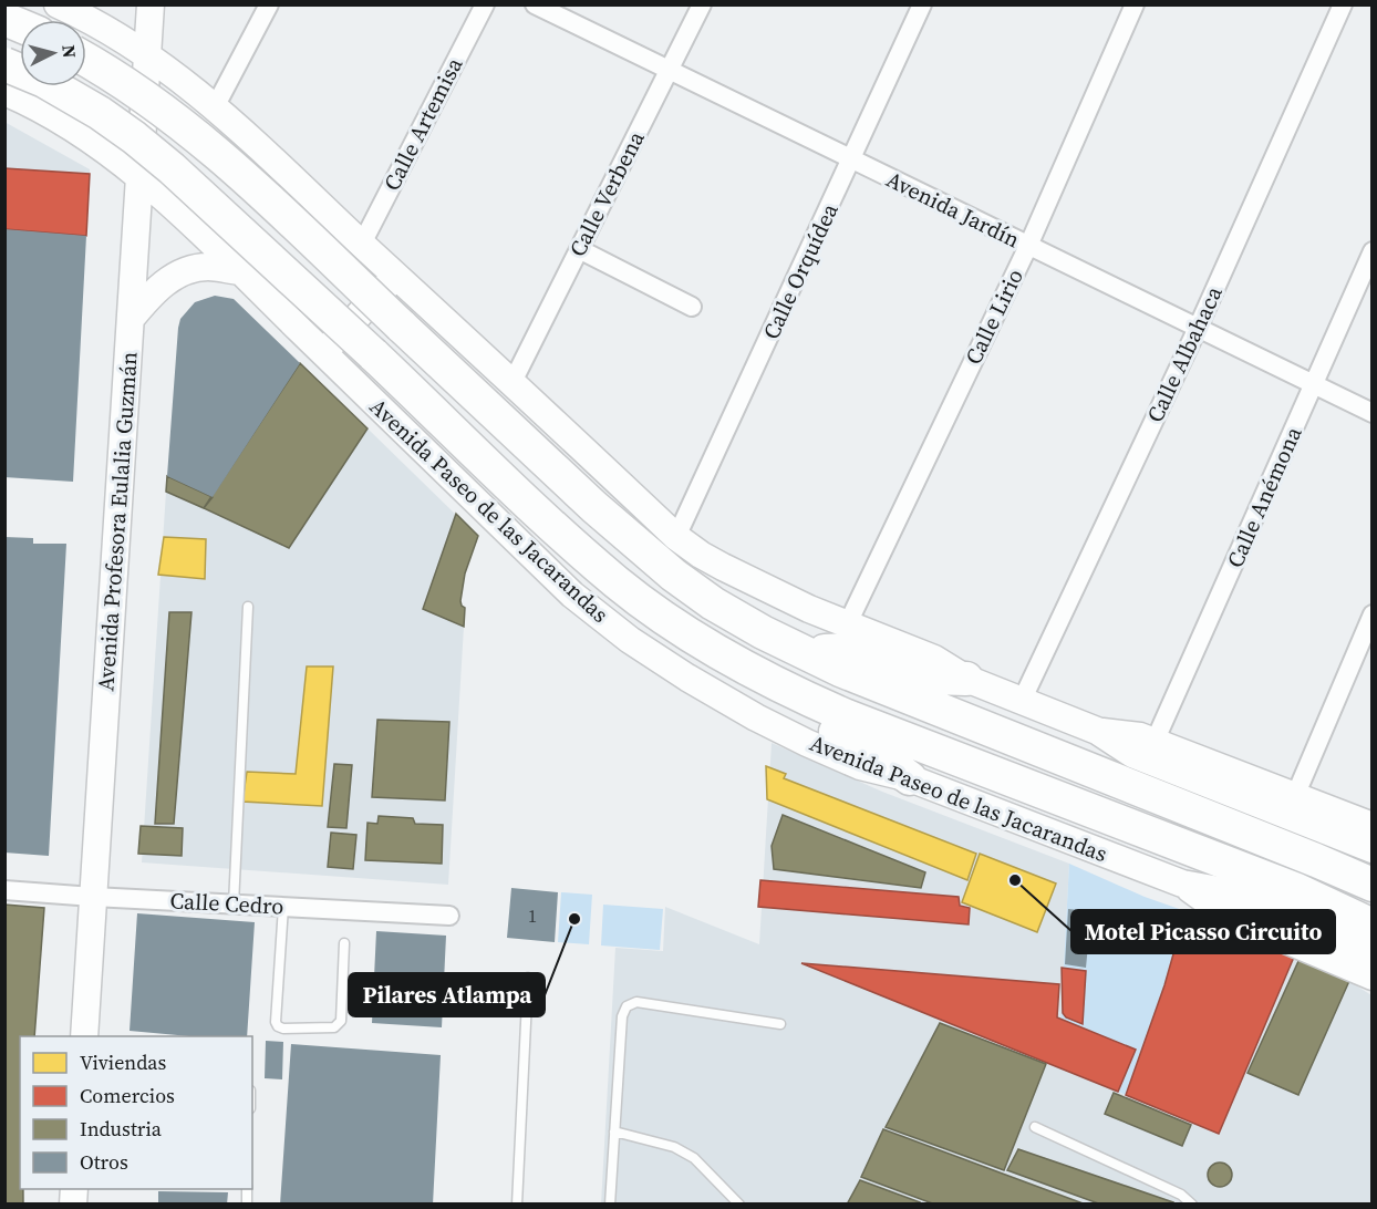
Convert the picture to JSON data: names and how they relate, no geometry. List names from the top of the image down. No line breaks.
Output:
{"streets":{"main road":["Avenida Paseo de las Jacarandas","Avenida Profesora Eulalia Guzmán"],"street":["Calle Artemisa","Calle Verbena","Avenida Jardín","Calle Orquídea","Calle Lirio","Calle Albahaca","Calle Anémona","Calle Cedro"]},"crossings":[["Calle Verbena","Avenida Jardín"],["Avenida Jardín","Calle Orquídea"],["Avenida Jardín","Calle Lirio"],["Avenida Jardín","Calle Albahaca"],["Avenida Jardín","Calle Anémona"],["Avenida Paseo de las Jacarandas","Avenida Profesora Eulalia Guzmán"],["Avenida Profesora Eulalia Guzmán","Calle Cedro"]],"places":["Motel Picasso Circuito","Pilares Atlampa"],"house_numbers":["1"],"legend":["Viviendas","Comercios","Industria","Otros"],"north":"right"}
